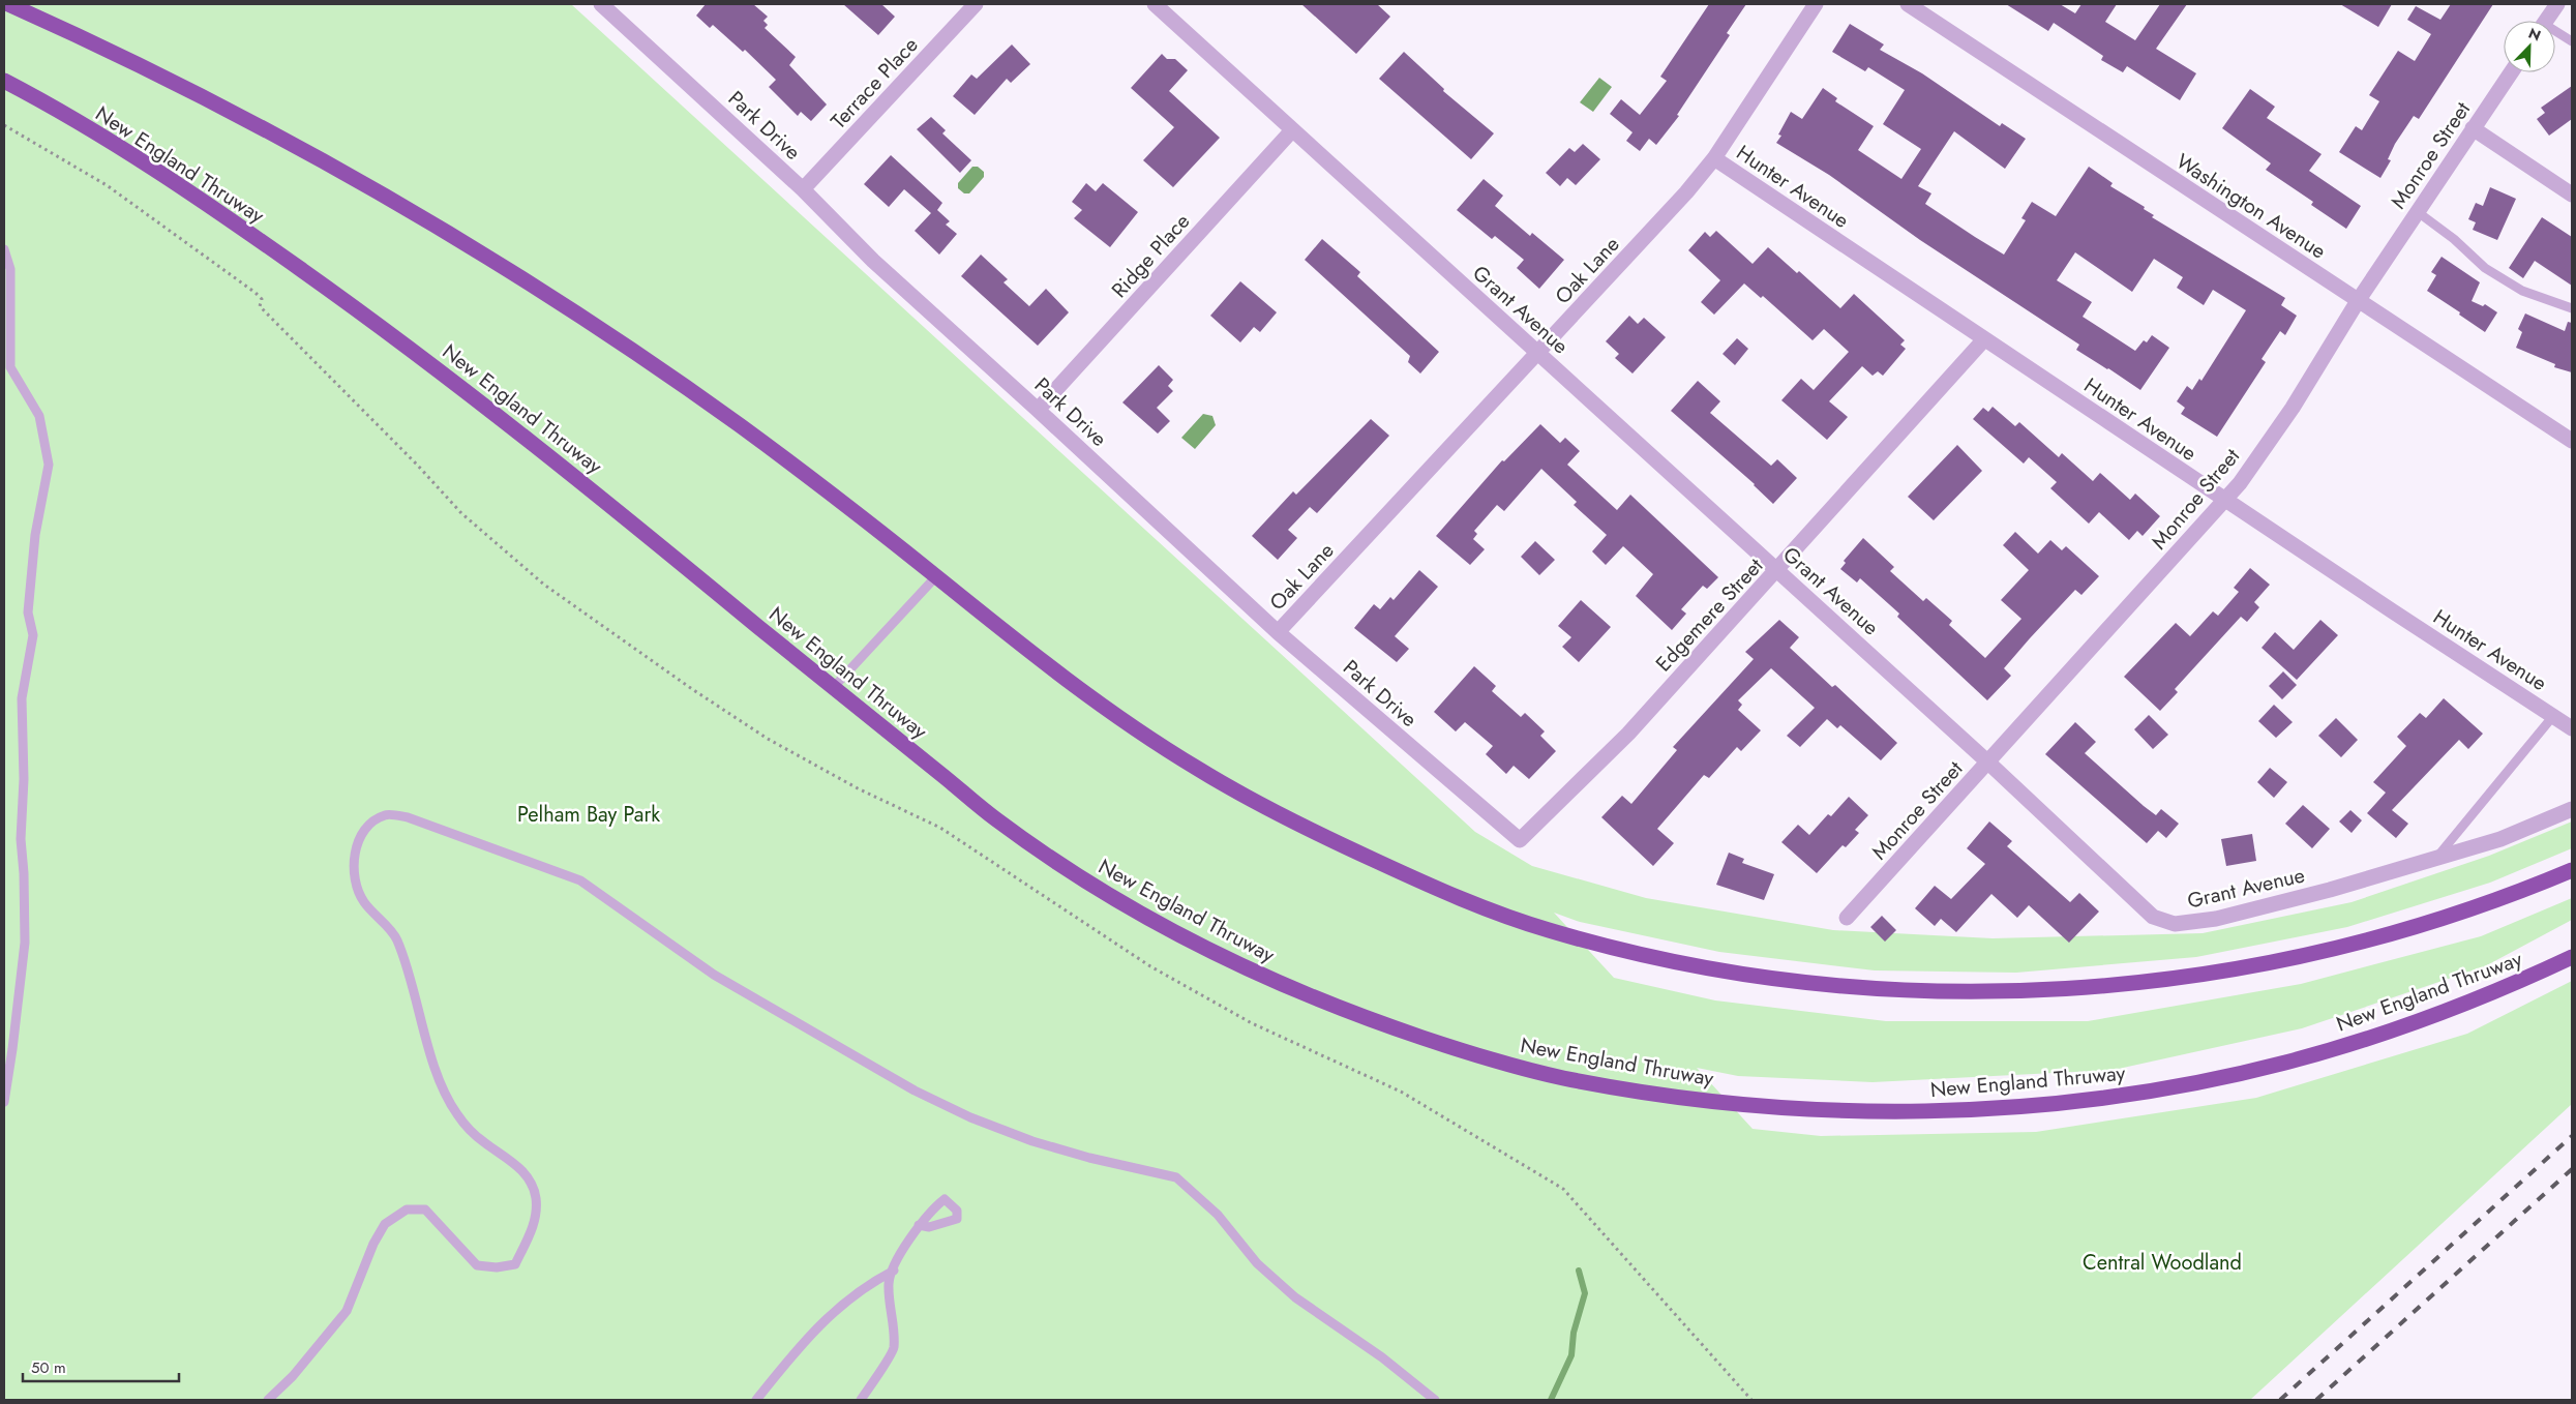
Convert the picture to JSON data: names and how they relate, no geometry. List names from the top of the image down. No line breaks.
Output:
{"streets":{"highway":["New England Thruway"],"street":["Terrace Place","Park Drive","Monroe Street","Hunter Avenue","Washington Avenue","Ridge Place","Oak Lane","Grant Avenue","Edgemere Street"]},"crossings":[["Terrace Place","Park Drive"],["Park Drive","Ridge Place"],["Park Drive","Oak Lane"],["Park Drive","Edgemere Street"],["Monroe Street","Hunter Avenue"],["Monroe Street","Washington Avenue"],["Monroe Street","Grant Avenue"],["Hunter Avenue","Oak Lane"],["Hunter Avenue","Edgemere Street"],["Ridge Place","Grant Avenue"],["Oak Lane","Grant Avenue"],["Grant Avenue","Edgemere Street"]],"parks":["Pelham Bay Park","Central Woodland"],"scale_bar":"50 m","north":"top right"}
